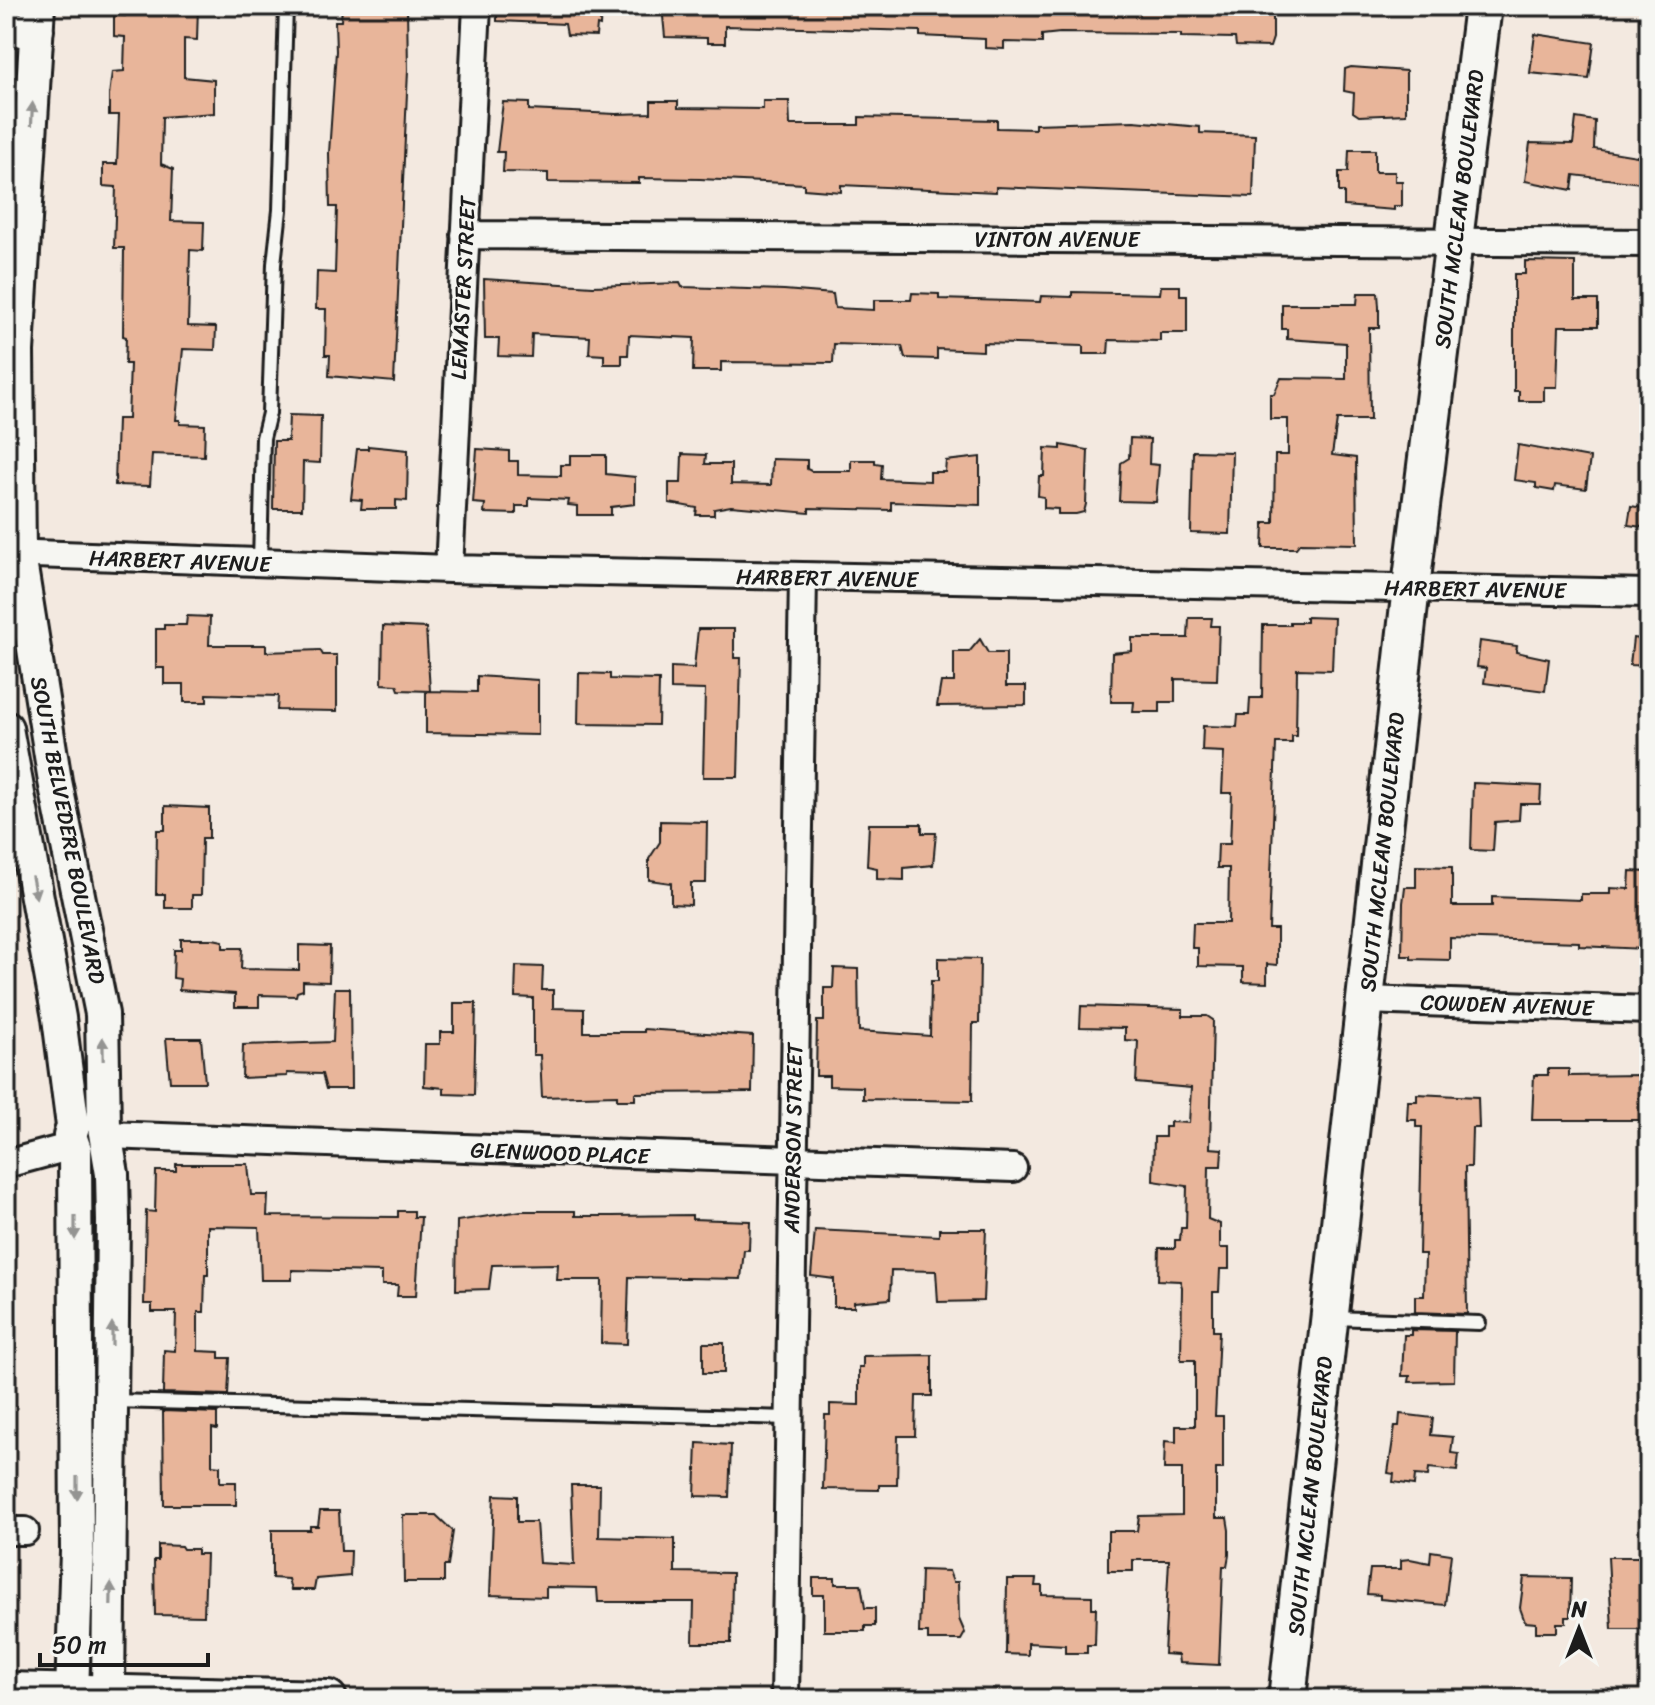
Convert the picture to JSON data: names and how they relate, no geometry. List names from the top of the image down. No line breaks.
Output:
{"streets":{"main road":["SOUTH MCLEAN BOULEVARD"],"street":["VINTON AVENUE","LEMASTER STREET","HARBERT AVENUE","SOUTH BELVEDERE BOULEVARD","COWDEN AVENUE","ANDERSON STREET","GLENWOOD PLACE"]},"crossings":[["SOUTH MCLEAN BOULEVARD","VINTON AVENUE"],["SOUTH MCLEAN BOULEVARD","HARBERT AVENUE"],["SOUTH MCLEAN BOULEVARD","COWDEN AVENUE"],["VINTON AVENUE","LEMASTER STREET"],["LEMASTER STREET","HARBERT AVENUE"],["HARBERT AVENUE","SOUTH BELVEDERE BOULEVARD"],["HARBERT AVENUE","ANDERSON STREET"],["SOUTH BELVEDERE BOULEVARD","GLENWOOD PLACE"],["ANDERSON STREET","GLENWOOD PLACE"]],"scale_bar":"50 m","north":"top"}
